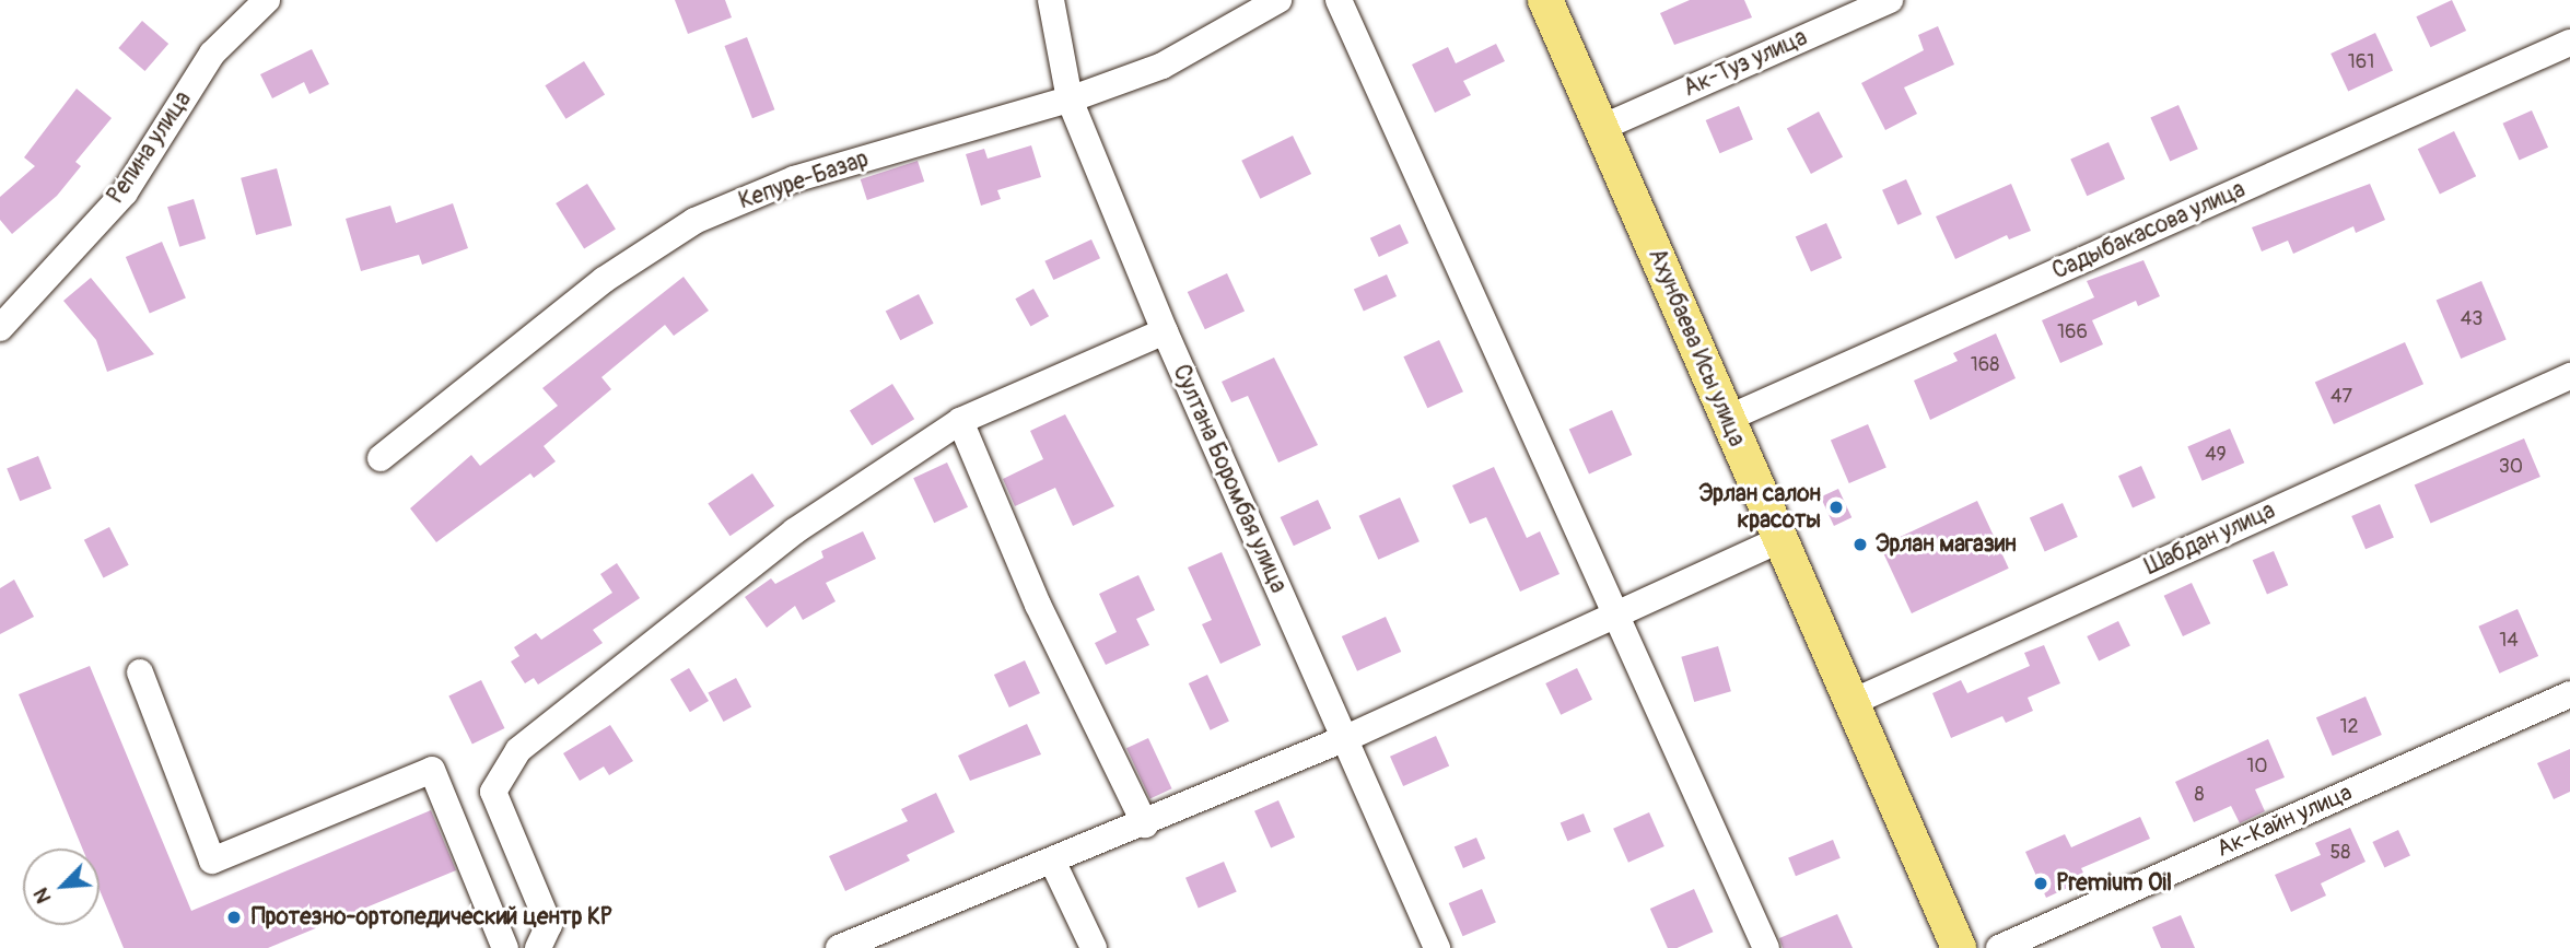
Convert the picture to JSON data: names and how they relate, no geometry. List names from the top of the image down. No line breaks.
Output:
{"streets":{"main road":["Ахунбаева Исы улица"],"street":["Ак-Туз улица","Репина улица","Кепуре-Базар","Садыбакасова улица","Султана Боромбая улица","Шабдан улица","Ак-Кайн улица"]},"crossings":[["Ак-Туз улица","Ахунбаева Исы улица"],["Кепуре-Базар","Султана Боромбая улица"],["Садыбакасова улица","Ахунбаева Исы улица"],["Ахунбаева Исы улица","Шабдан улица"]],"places":["Эрлан салон красоты","Эрлан магазин","Premium Oil","Протезно-ортопедический центр КР"],"house_numbers":["161","43","166","168","47","49","30","14","12","10","8","58"],"north":"bottom left"}
